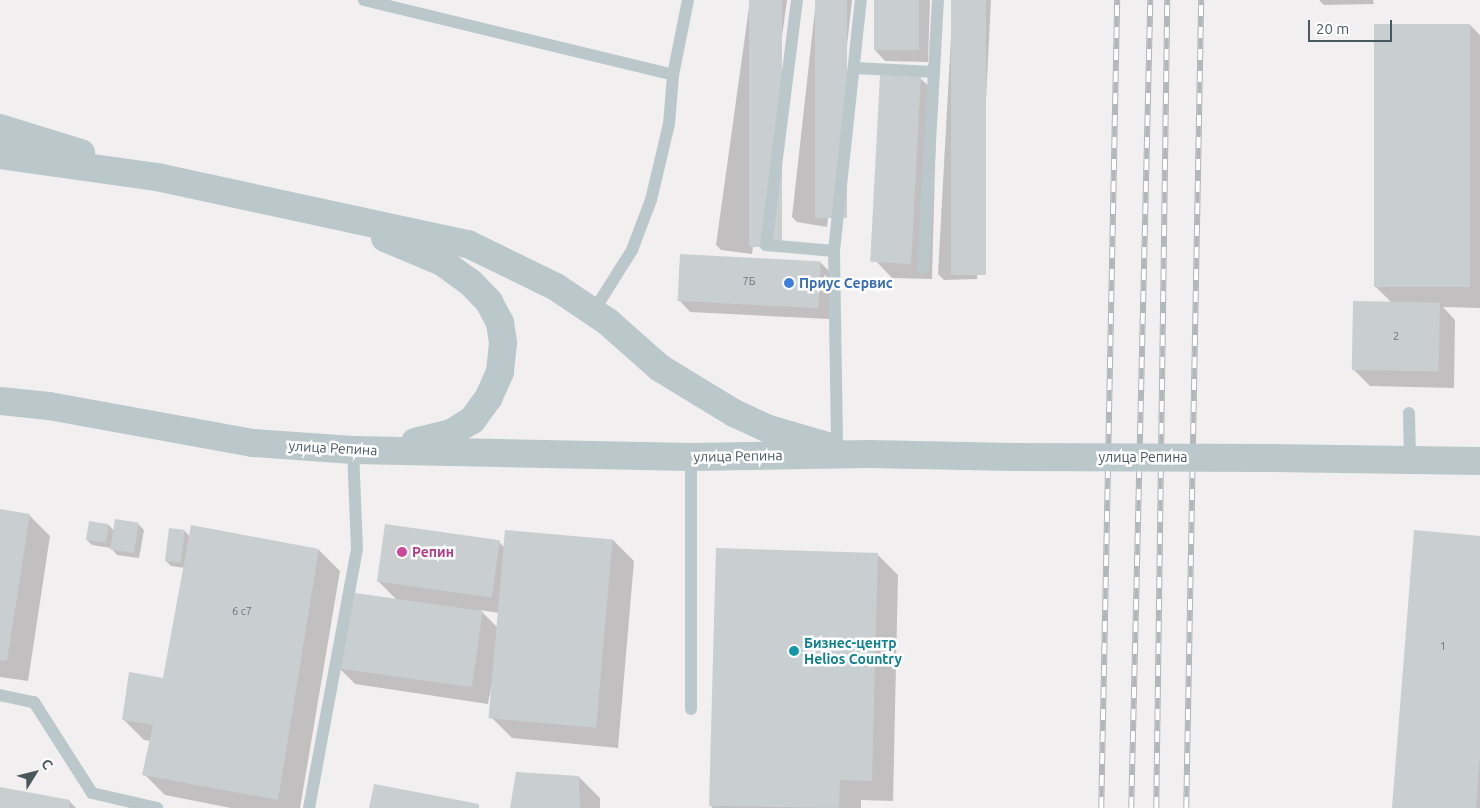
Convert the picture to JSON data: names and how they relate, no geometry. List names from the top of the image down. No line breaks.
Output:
{"streets":{"street":["улица Репина"]},"places":["Приус Сервис","Репин","Бизнес-центр Helios Country"],"house_numbers":["7Б","2","6 с7","1"],"scale_bar":"20 m","north":"top right"}
